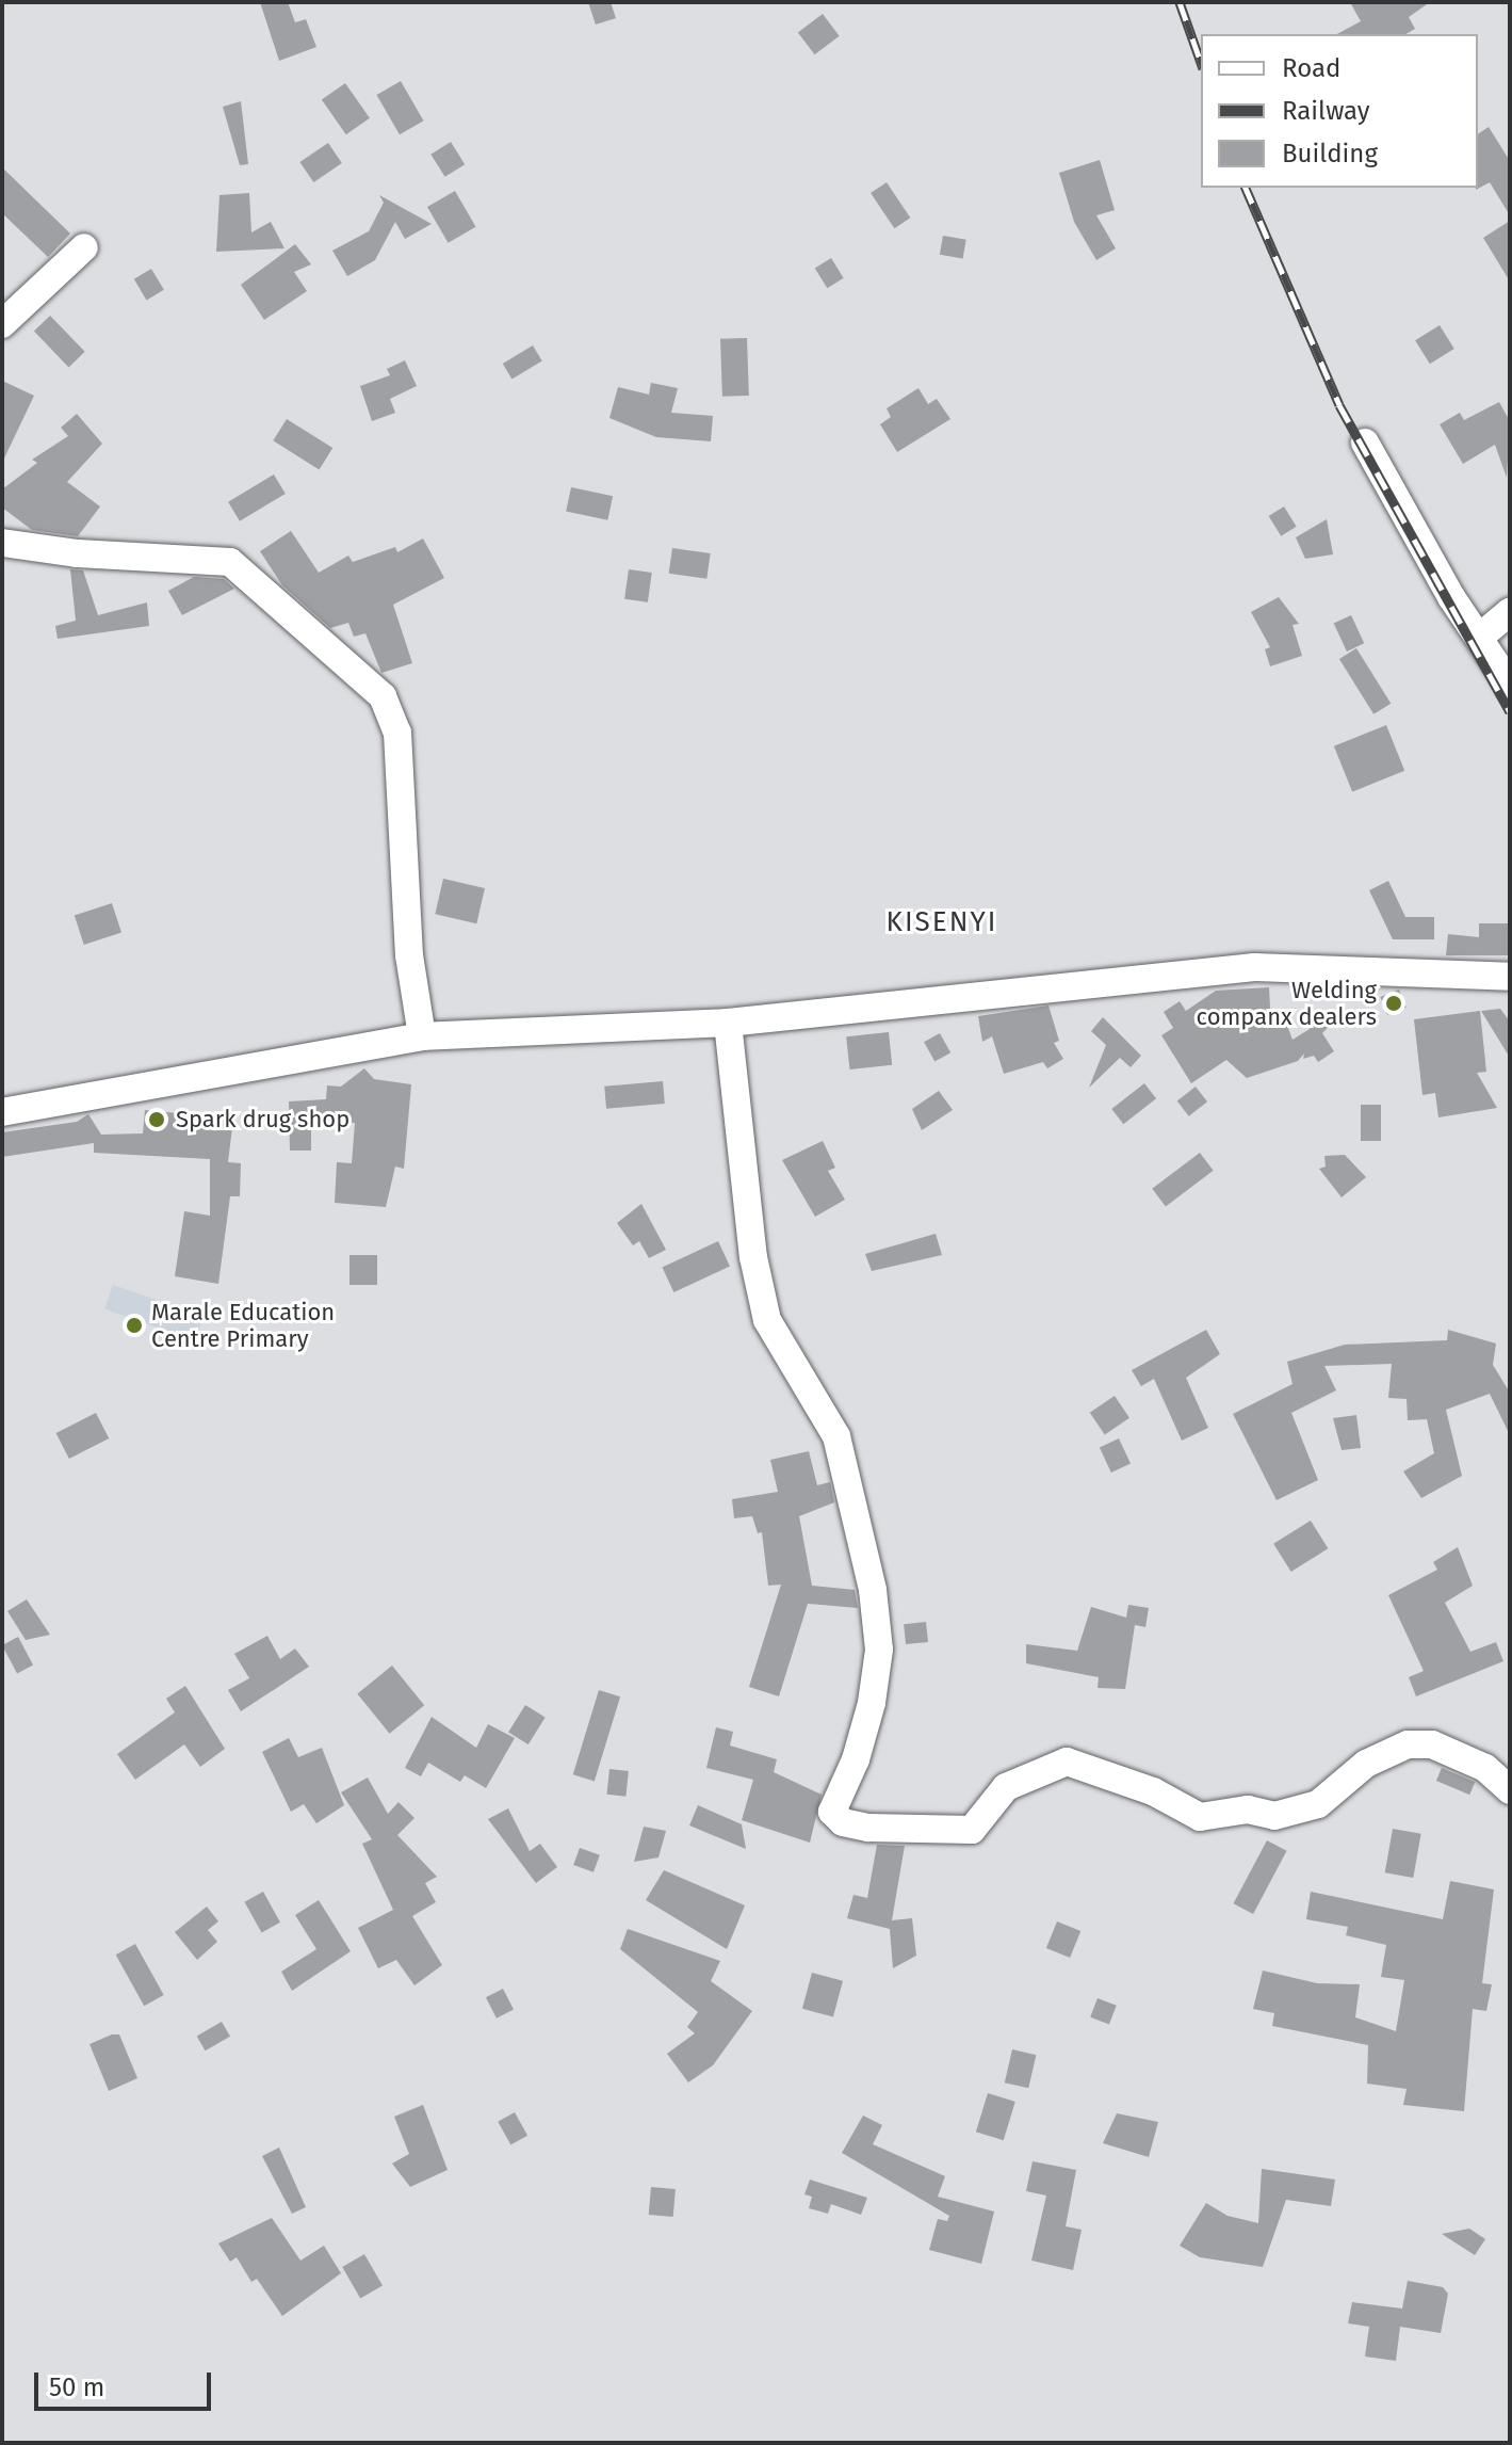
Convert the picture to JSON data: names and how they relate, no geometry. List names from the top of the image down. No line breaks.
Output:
{"districts":["KISENYI"],"places":["Welding companx dealers","Spark drug shop","Marale Education Centre Primary"],"legend":["Road","Railway","Building"],"scale_bar":"50 m"}
